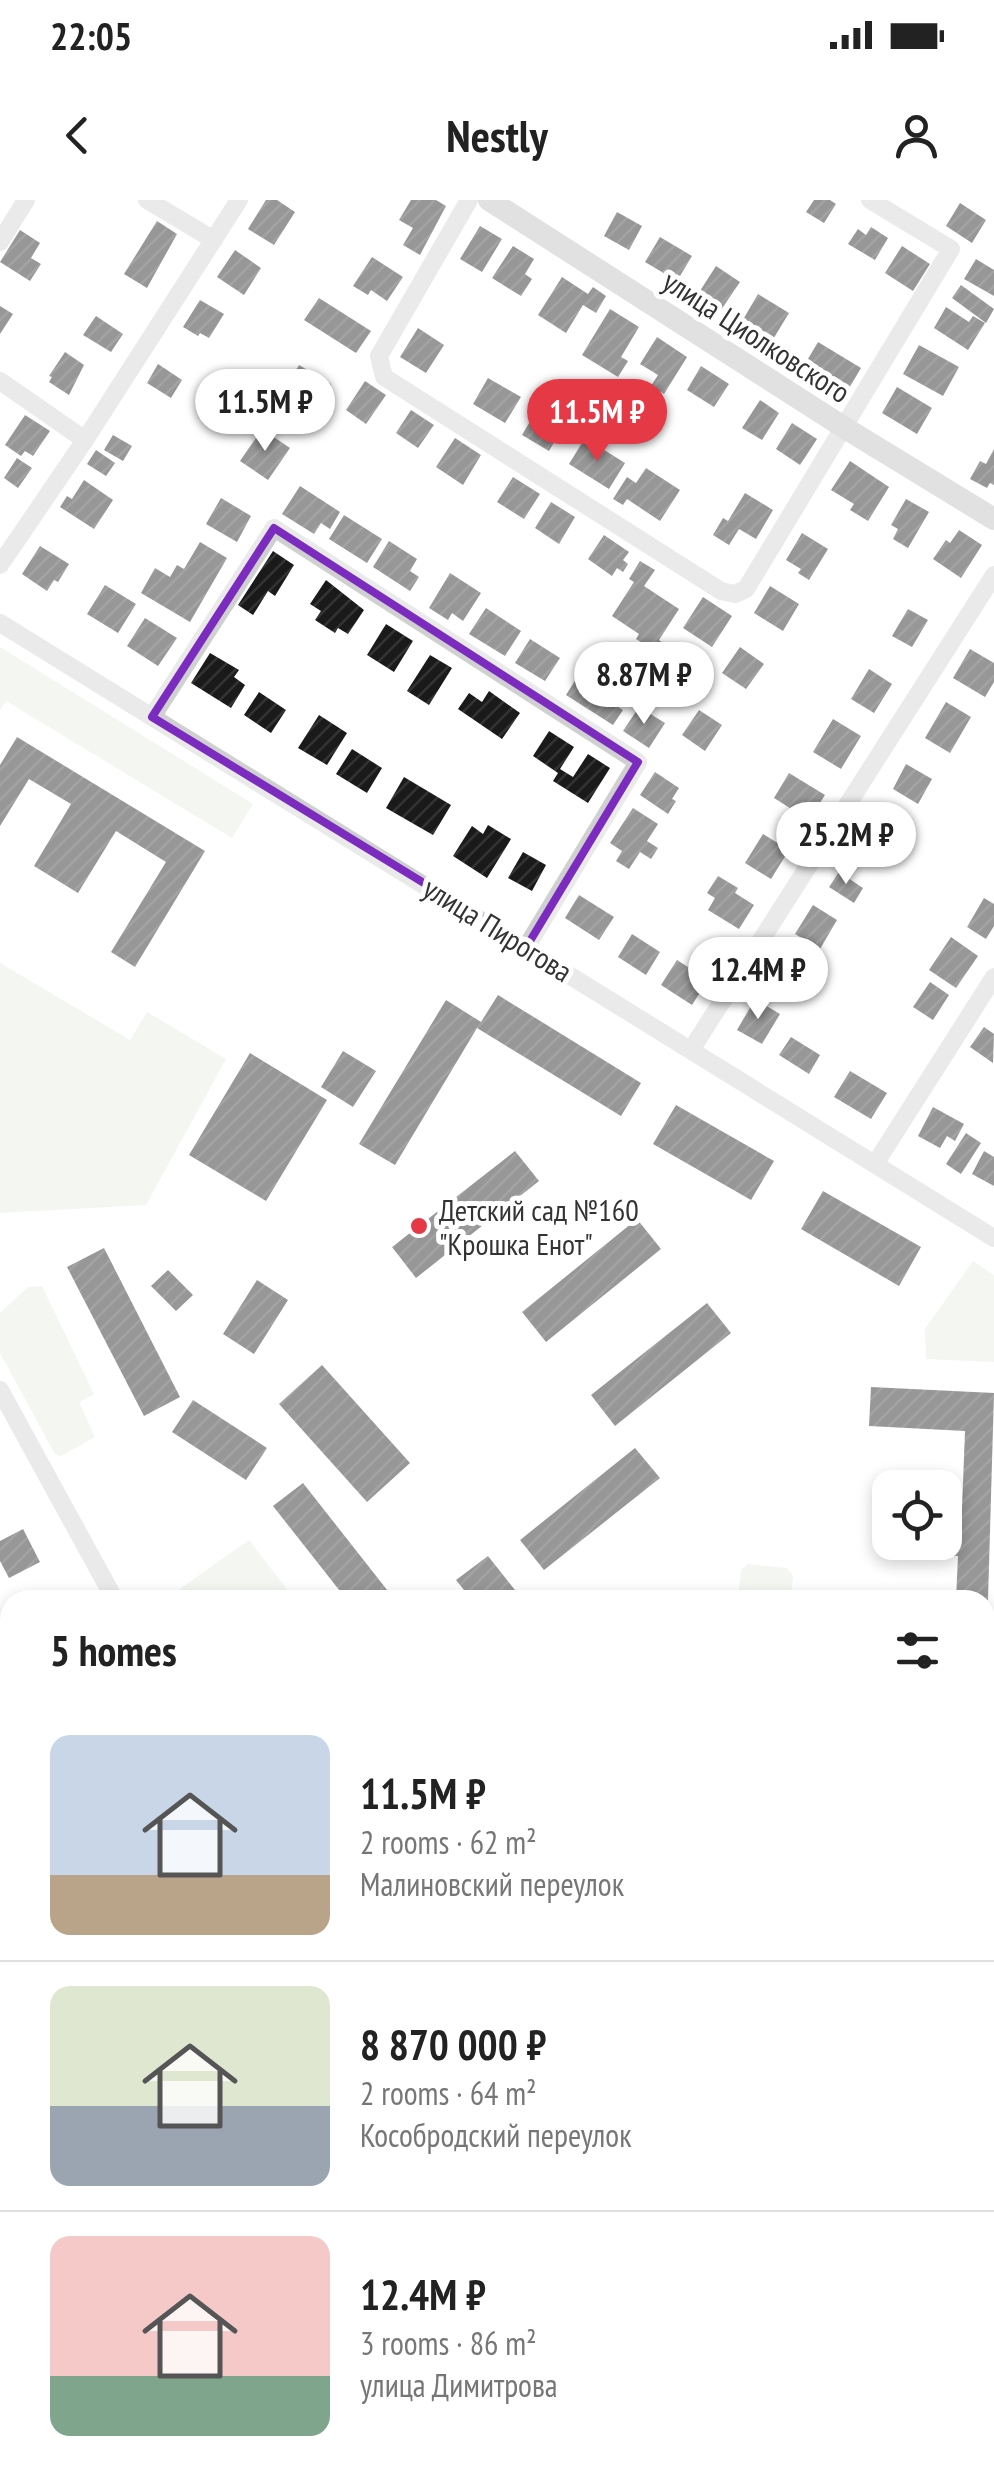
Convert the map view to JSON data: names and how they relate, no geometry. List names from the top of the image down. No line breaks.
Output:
{"streets":{"street":["улица Циолковского","улица Пирогова"]},"places":["Детский сад №160 \"Крошка Енот\""],"page":{"status":"22:05","header":"Nestly","price":["11.5M ₽","11.5M ₽","8.87M ₽","25.2M ₽","12.4M ₽"],"heading":"5 homes","list":[{"name":"11.5M ₽","note":"2 rooms · 62 m² · Малиновский переулок"},{"name":"8 870 000 ₽","note":"2 rooms · 64 m² · Кособродский переулок"},{"name":"12.4M ₽","note":"3 rooms · 86 m² · улица Димитрова"}]}}
